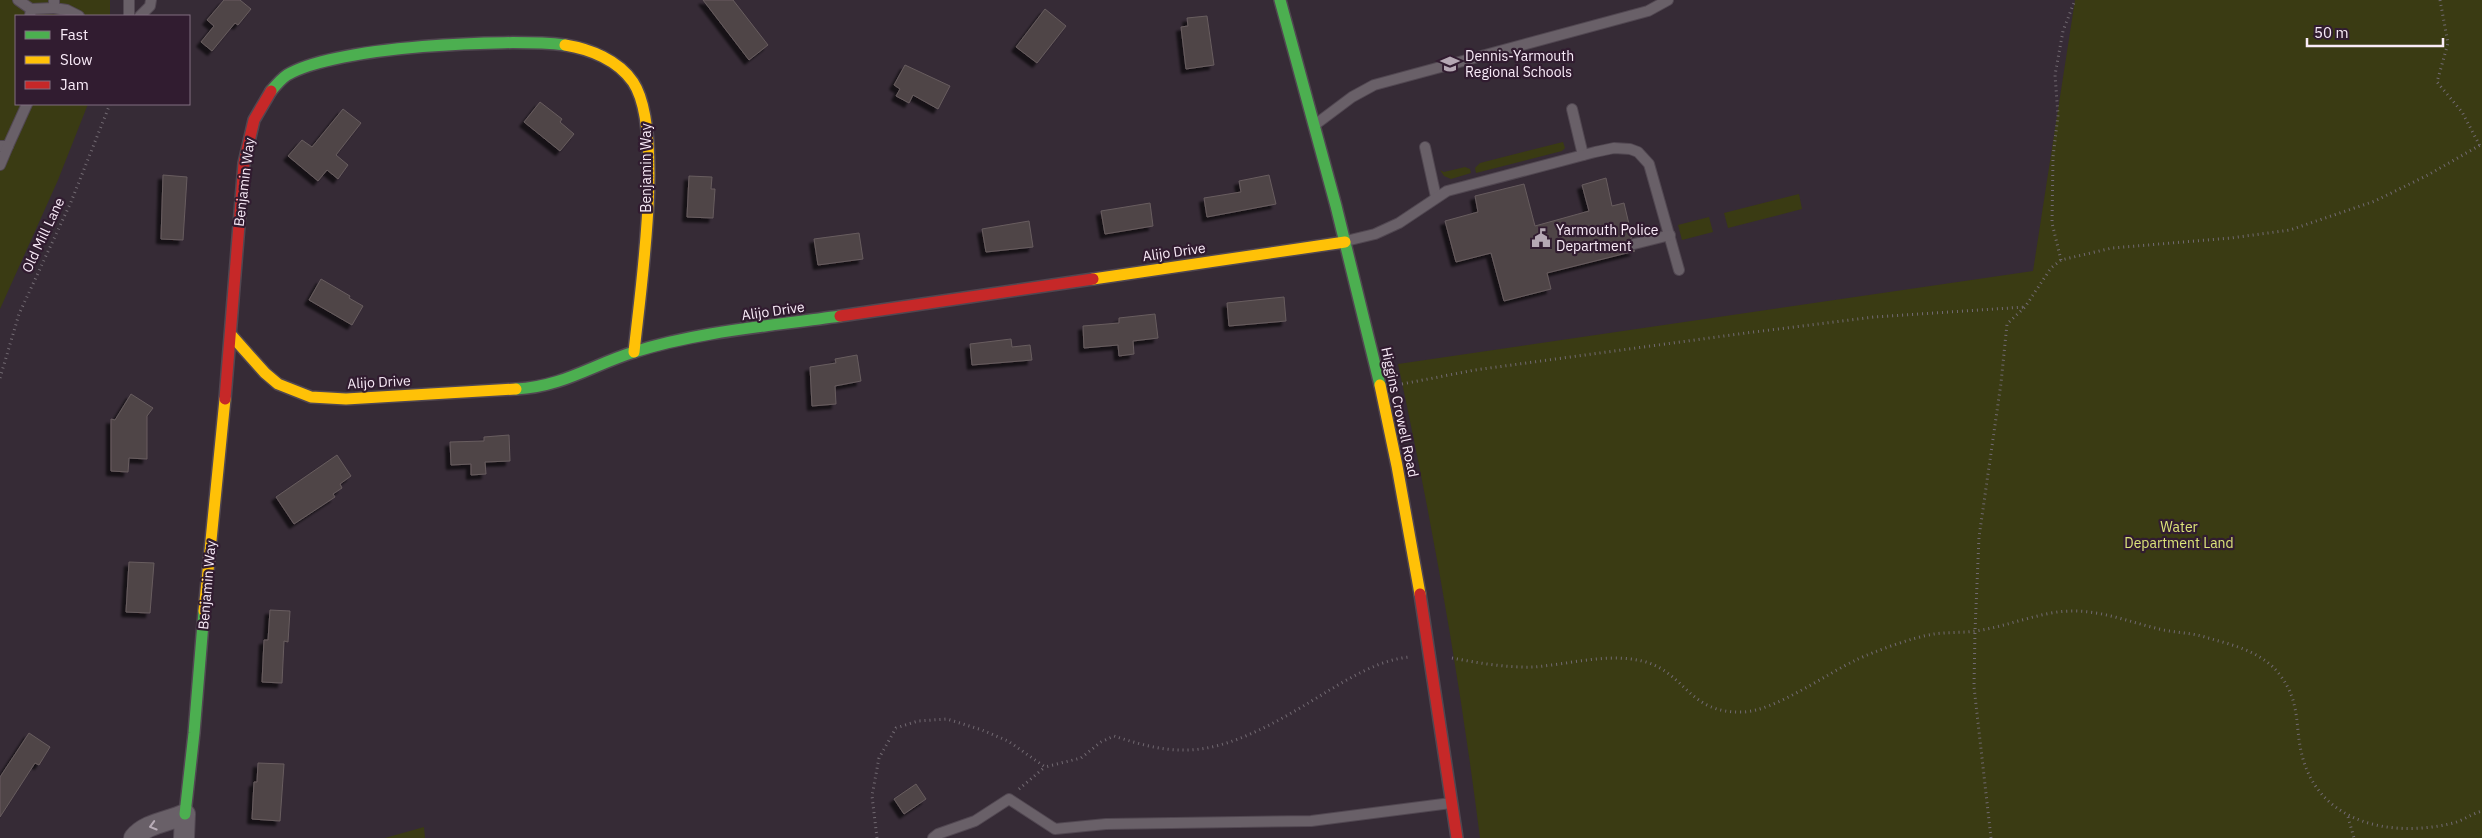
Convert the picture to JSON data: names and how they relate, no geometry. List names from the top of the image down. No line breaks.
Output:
{"streets":{"street":["Benjamin Way","Alijo Drive","Higgins Crowell Road"],"path":["Old Mill Lane"]},"crossings":[["Benjamin Way","Alijo Drive"],["Alijo Drive","Higgins Crowell Road"]],"parks":["Water Department Land"],"places":{"school or university":["Dennis-Yarmouth Regional Schools"],"public building":["Yarmouth Police Department"]},"legend":["Fast","Slow","Jam"],"scale_bar":"50 m"}
